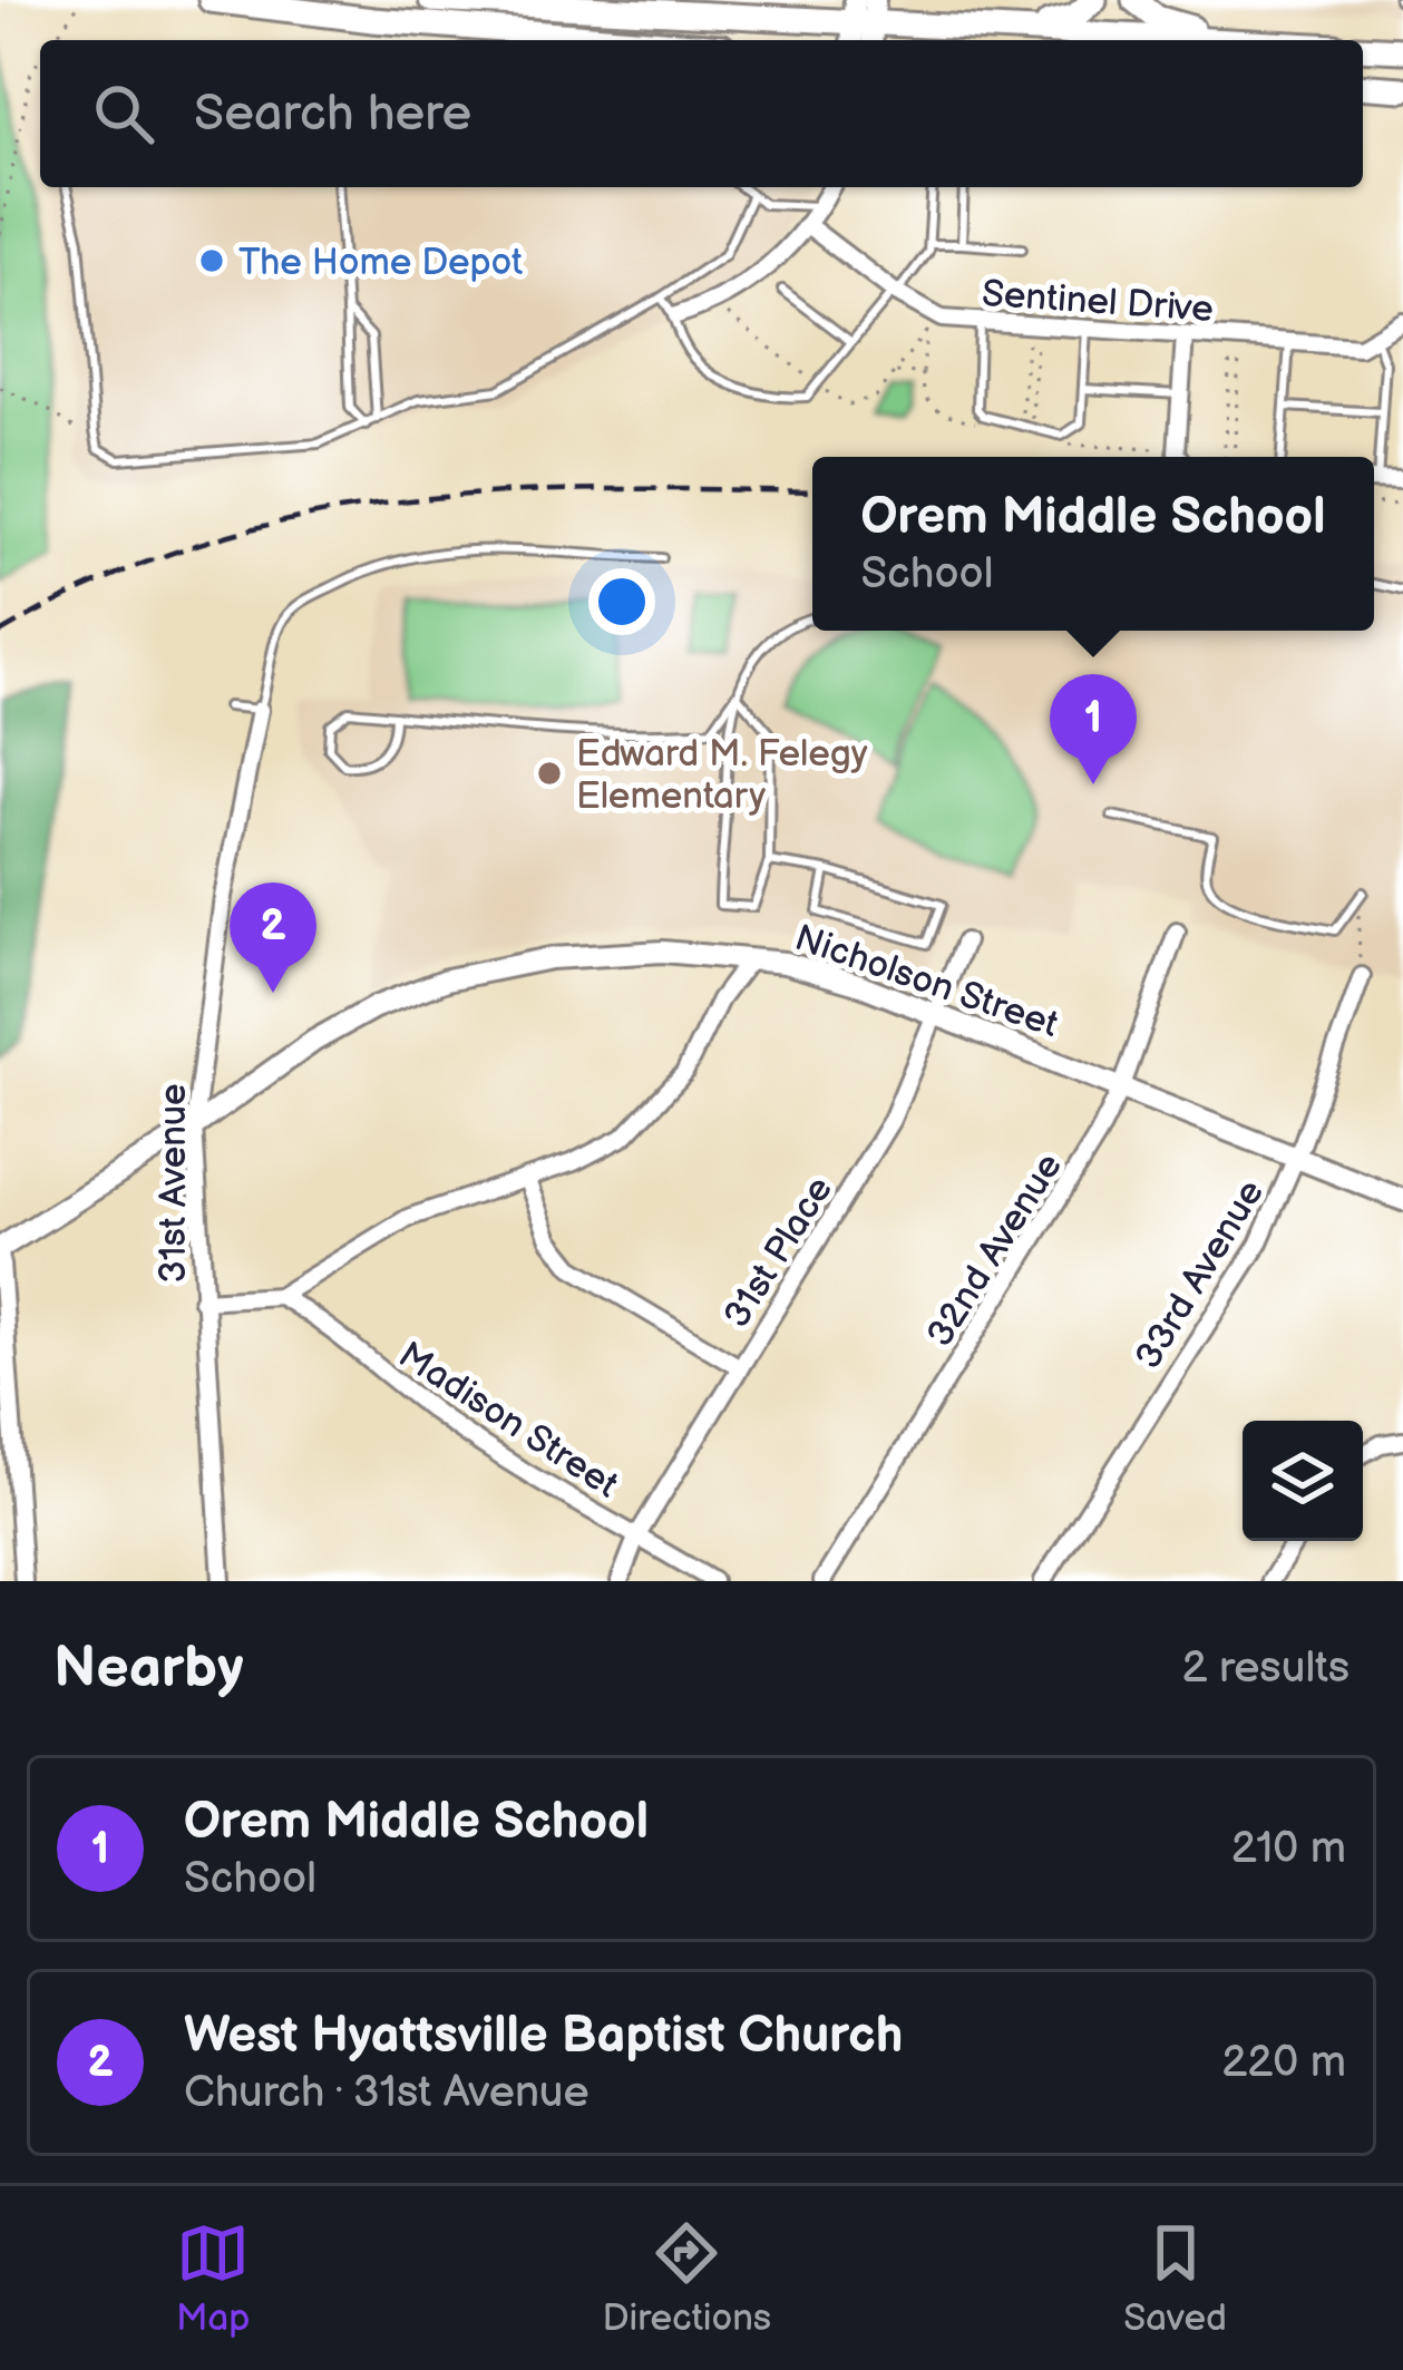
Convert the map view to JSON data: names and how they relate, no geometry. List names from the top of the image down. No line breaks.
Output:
{"streets":{"street":["Sentinel Drive","Nicholson Street","31st Avenue","32nd Avenue","31st Place","33rd Avenue","Madison Street"]},"crossings":[["Nicholson Street","31st Avenue"],["Nicholson Street","32nd Avenue"],["Nicholson Street","31st Place"],["Nicholson Street","33rd Avenue"],["31st Place","Madison Street"]],"places":["The Home Depot","Edward M. Felegy Elementary"],"page":{"search":"Search here","popup":["Orem Middle School","School"],"pins":["1","2"],"heading":["Nearby","2 results"],"list":[{"mark":"1","name":"Orem Middle School","note":"School","value":"210 m"},{"mark":"2","name":"West Hyattsville Baptist Church","note":"Church · 31st Avenue","value":"220 m"}],"nav":["Map","Directions","Saved"]}}
